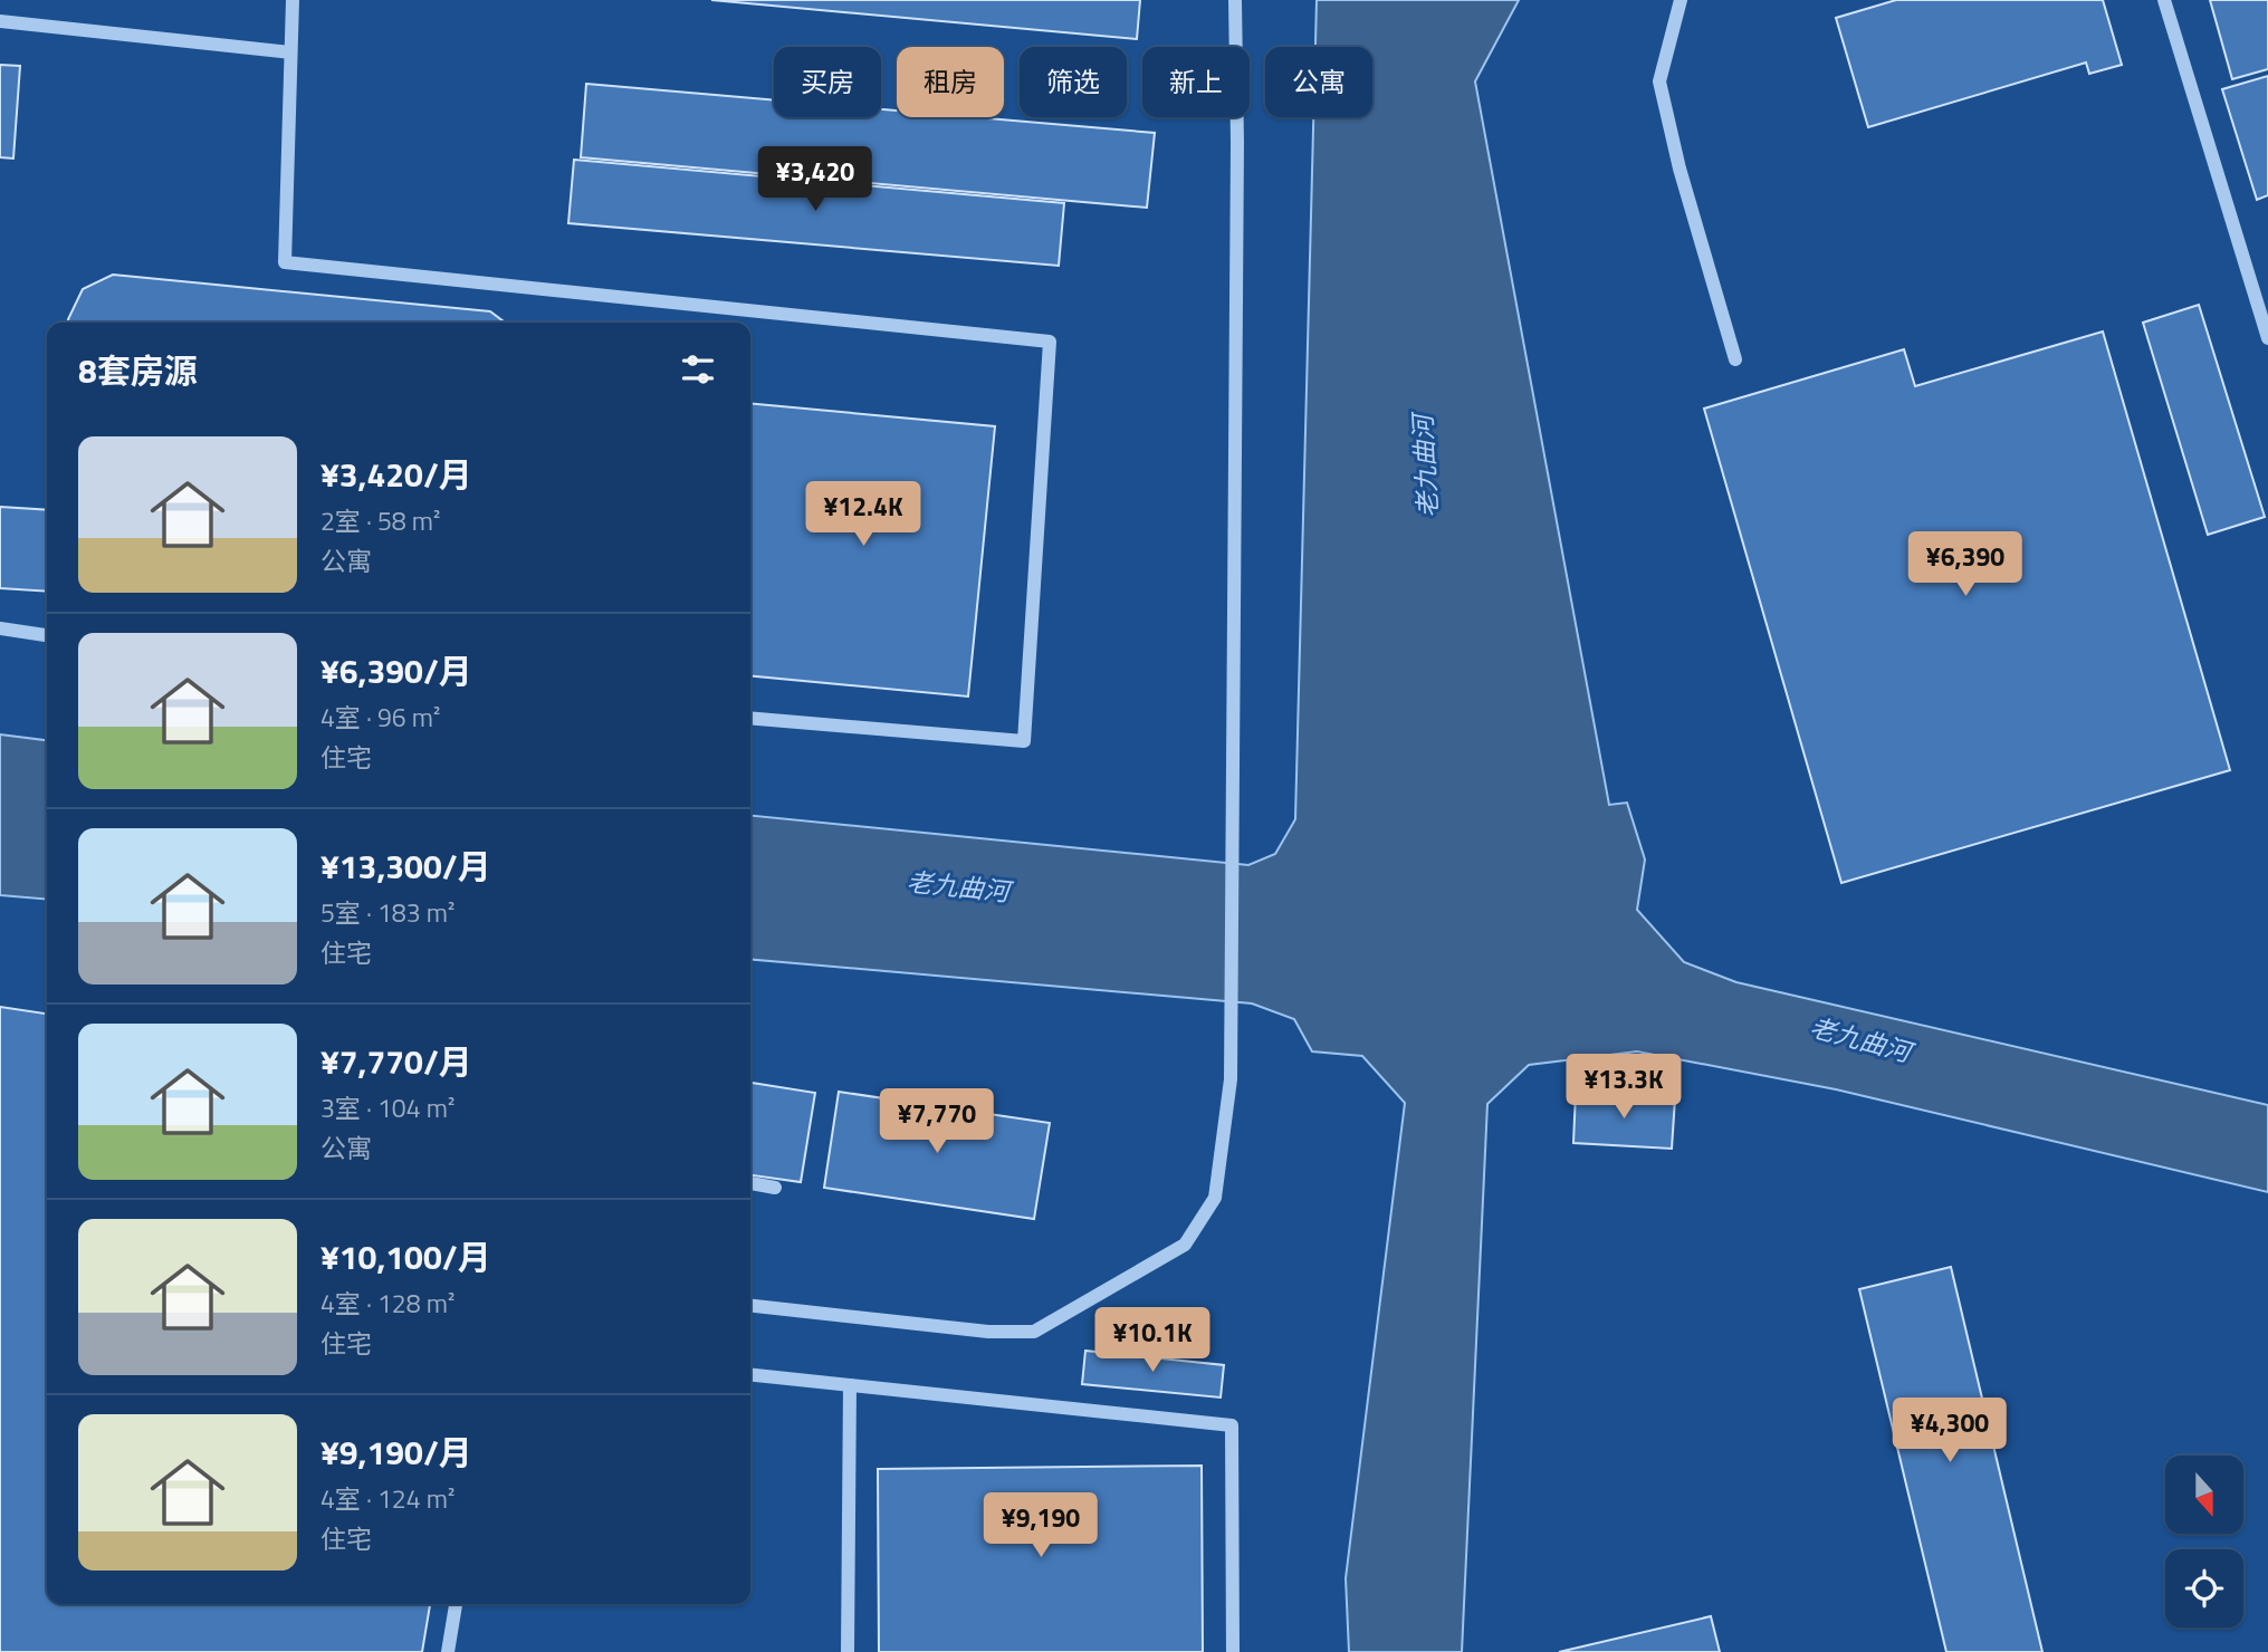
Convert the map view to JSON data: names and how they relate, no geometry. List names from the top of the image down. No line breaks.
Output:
{"water":["老九曲河"],"north":"bottom","page":{"chip":["买房","租房","筛选","新上","公寓"],"price":["¥3,420","¥12.4K","¥6,390","¥13.3K","¥7,770","¥10.1K","¥4,300","¥9,190"],"heading":"8套房源","list":[{"name":"¥3,420/月","note":"2室 · 58 m² · 公寓"},{"name":"¥6,390/月","note":"4室 · 96 m² · 住宅"},{"name":"¥13,300/月","note":"5室 · 183 m² · 住宅"},{"name":"¥7,770/月","note":"3室 · 104 m² · 公寓"},{"name":"¥10,100/月","note":"4室 · 128 m² · 住宅"},{"name":"¥9,190/月","note":"4室 · 124 m² · 住宅"}]}}
